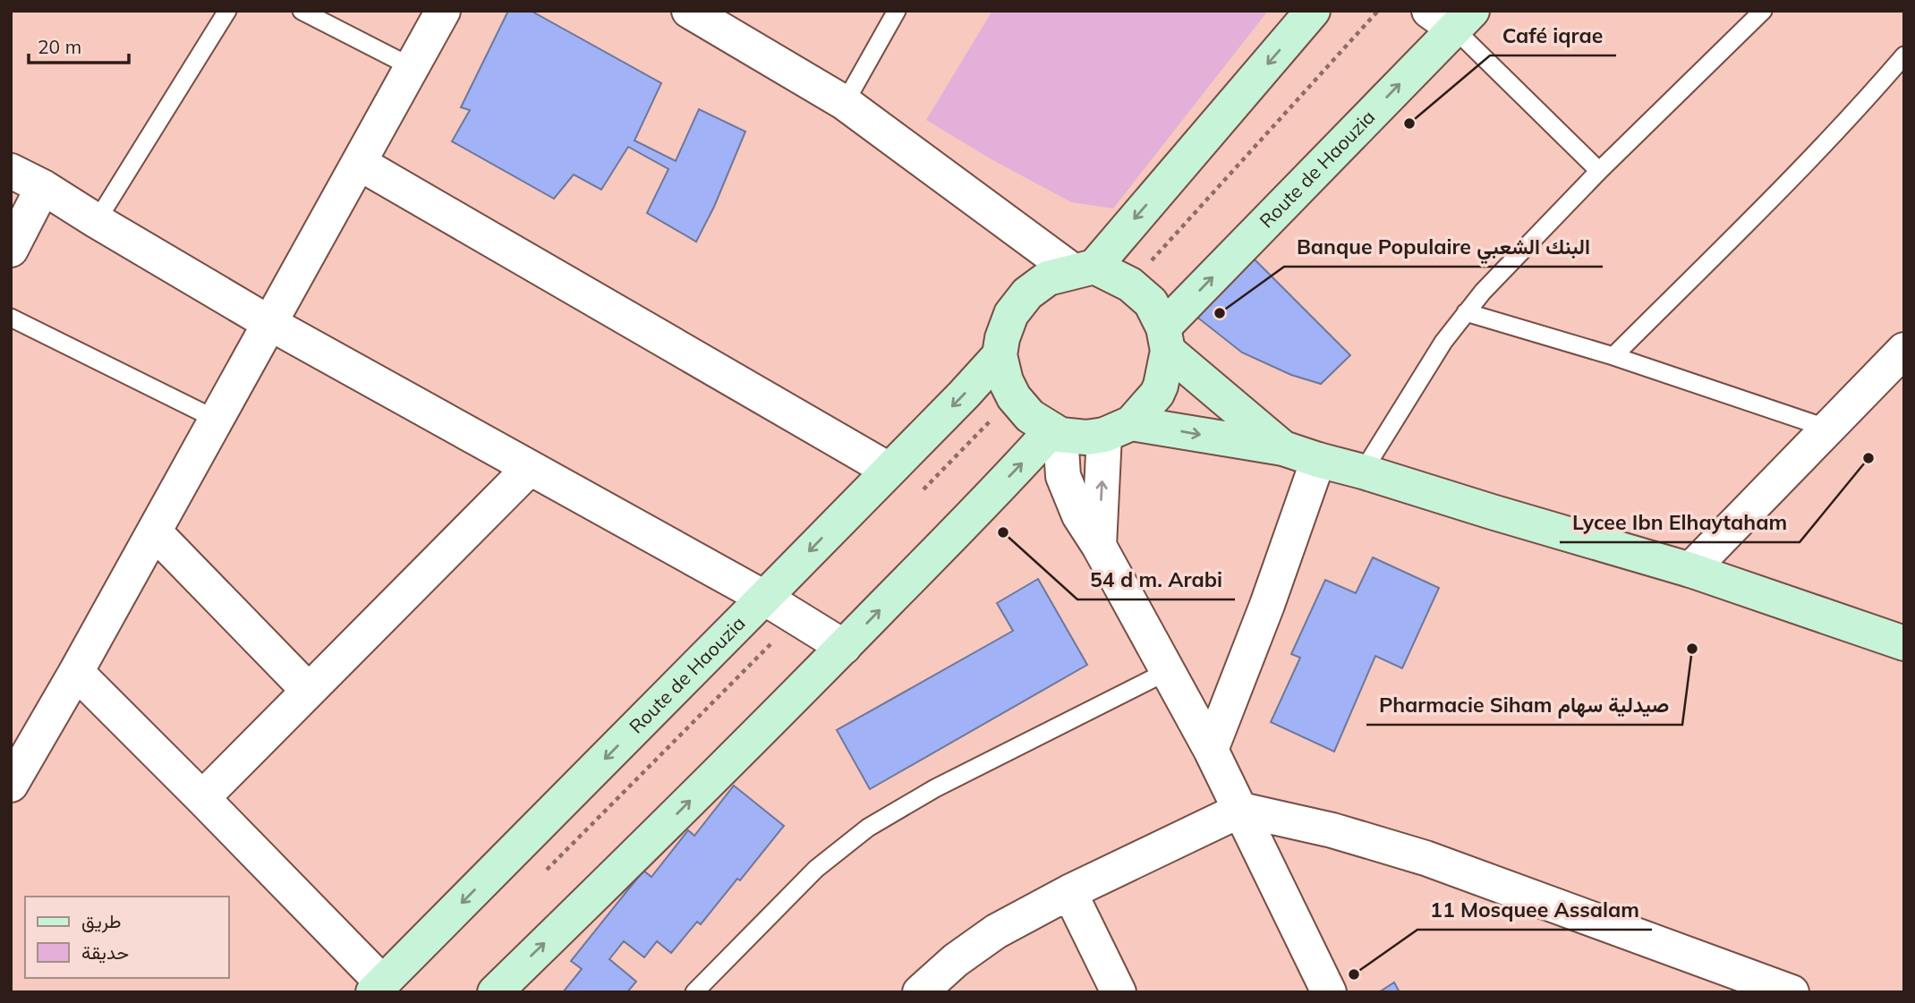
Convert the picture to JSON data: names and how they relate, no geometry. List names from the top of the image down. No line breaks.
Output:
{"streets":{"street":["Route de Haouzia"]},"places":["Café iqrae","Banque Populaire البنك الشعبي","Lycee Ibn Elhaytaham","54 d m. Arabi","Pharmacie Siham صيدلية سهام","11 Mosquee Assalam"],"legend":["طريق","حديقة"],"scale_bar":"20 m"}
